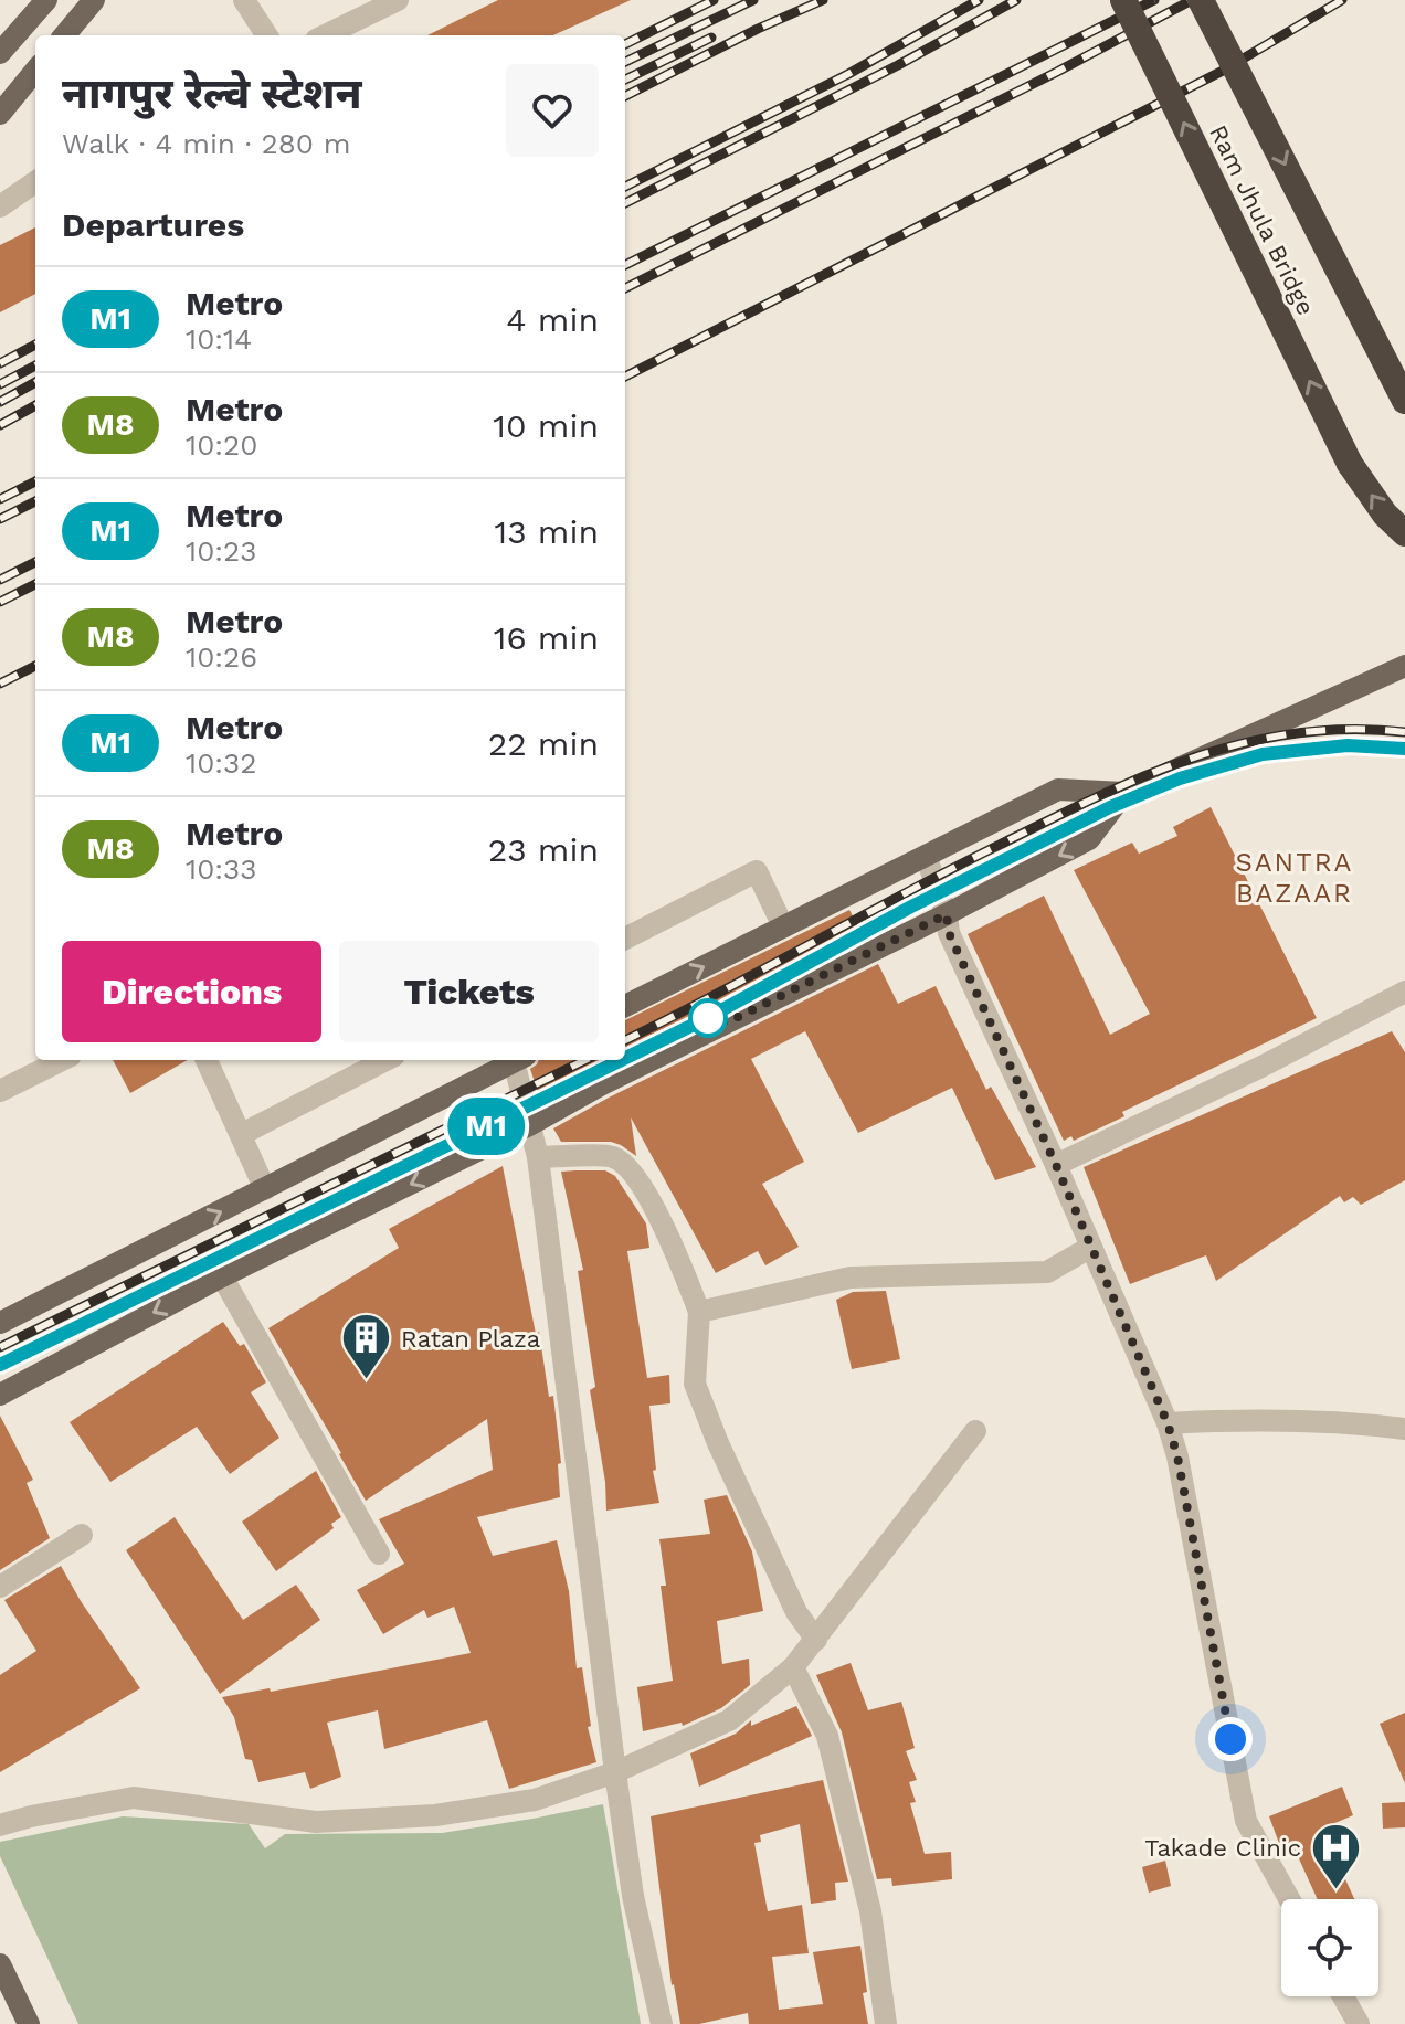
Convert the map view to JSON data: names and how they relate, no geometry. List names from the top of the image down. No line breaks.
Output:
{"streets":{"highway":["Ram Jhula Bridge"]},"districts":["SANTRA BAZAAR"],"places":{"building":["Ratan Plaza"],"hospital":["Takade Clinic"]},"lines":["metro line M1"],"page":{"on_map":"M1","heading":[["नागपुर रेल्वे स्टेशन","Walk · 4 min · 280 m"],"Departures"],"list":[{"mark":"M1","name":"Metro","note":"10:14","value":"4 min"},{"mark":"M8","name":"Metro","note":"10:20","value":"10 min"},{"mark":"M1","name":"Metro","note":"10:23","value":"13 min"},{"mark":"M8","name":"Metro","note":"10:26","value":"16 min"},{"mark":"M1","name":"Metro","note":"10:32","value":"22 min"},{"mark":"M8","name":"Metro","note":"10:33","value":"23 min"}],"buttons":["Directions","Tickets"]}}
